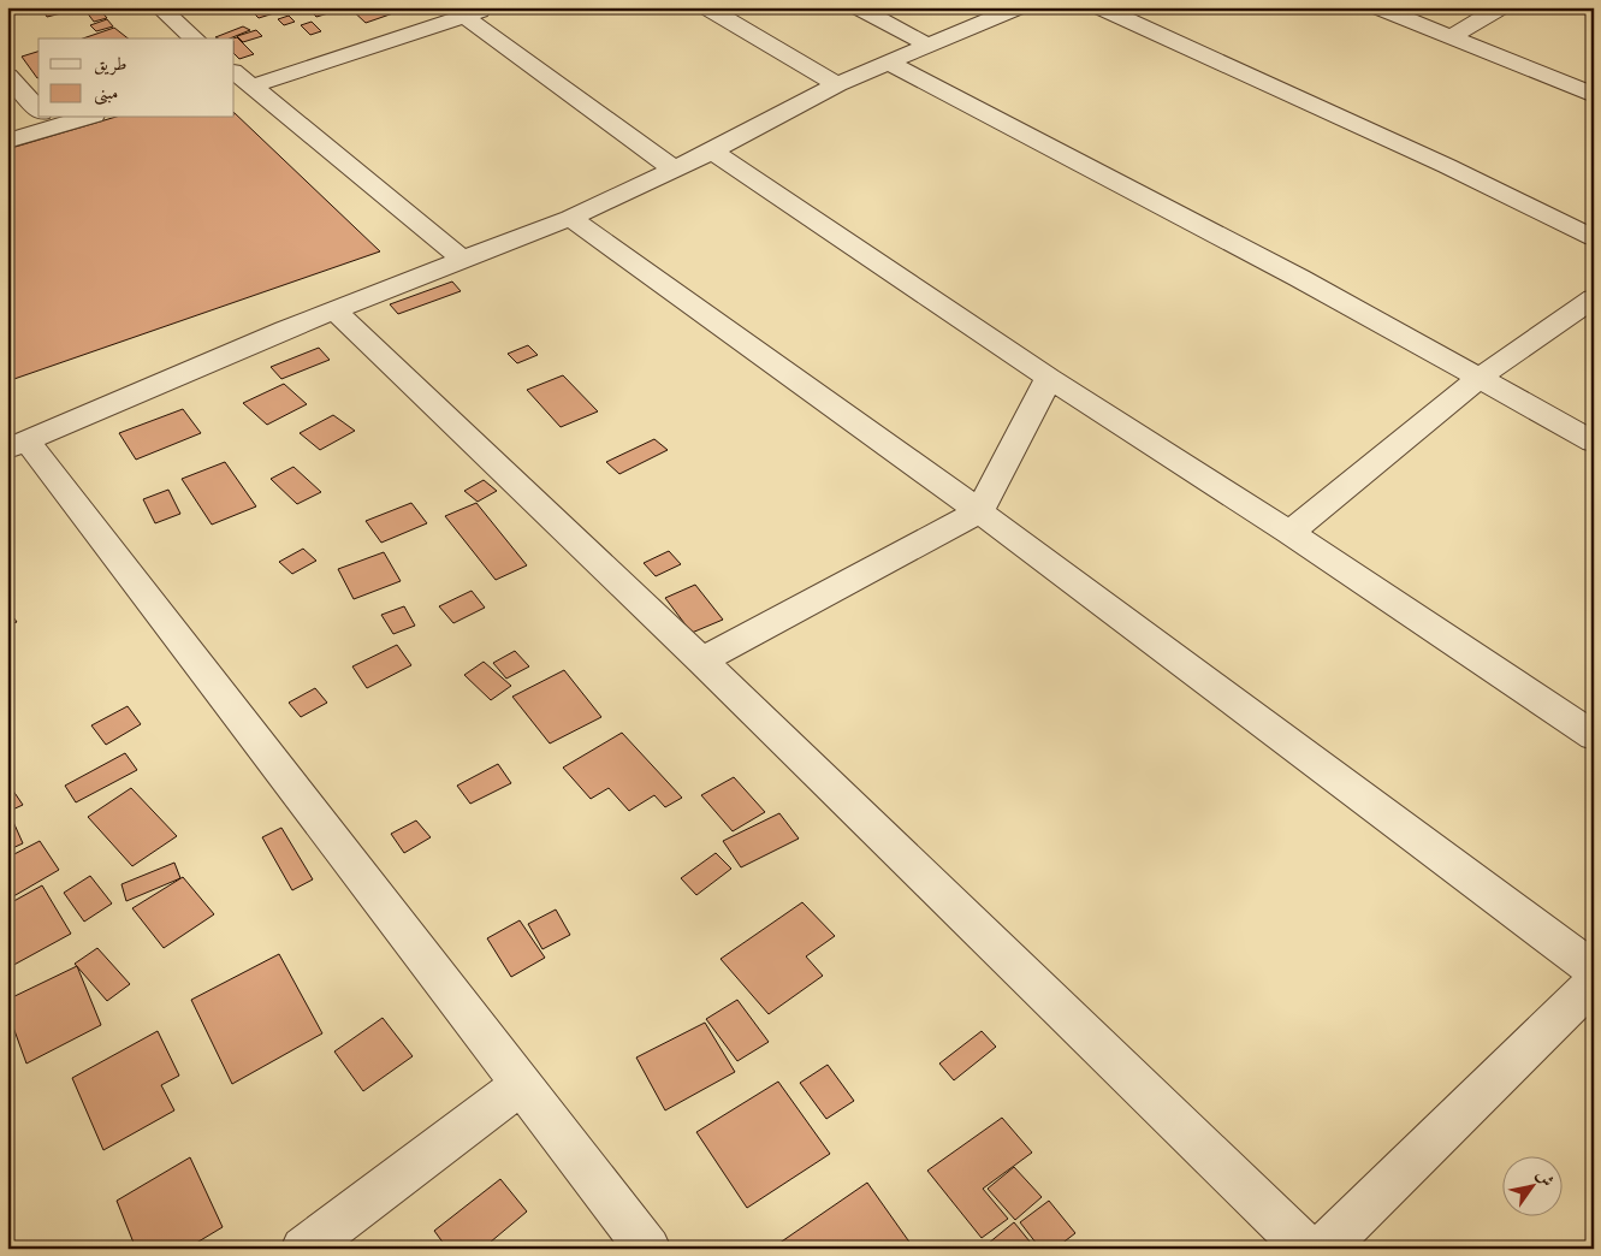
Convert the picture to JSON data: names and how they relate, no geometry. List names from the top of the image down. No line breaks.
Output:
{"legend":["طريق","مبنى"],"north":"top right"}
